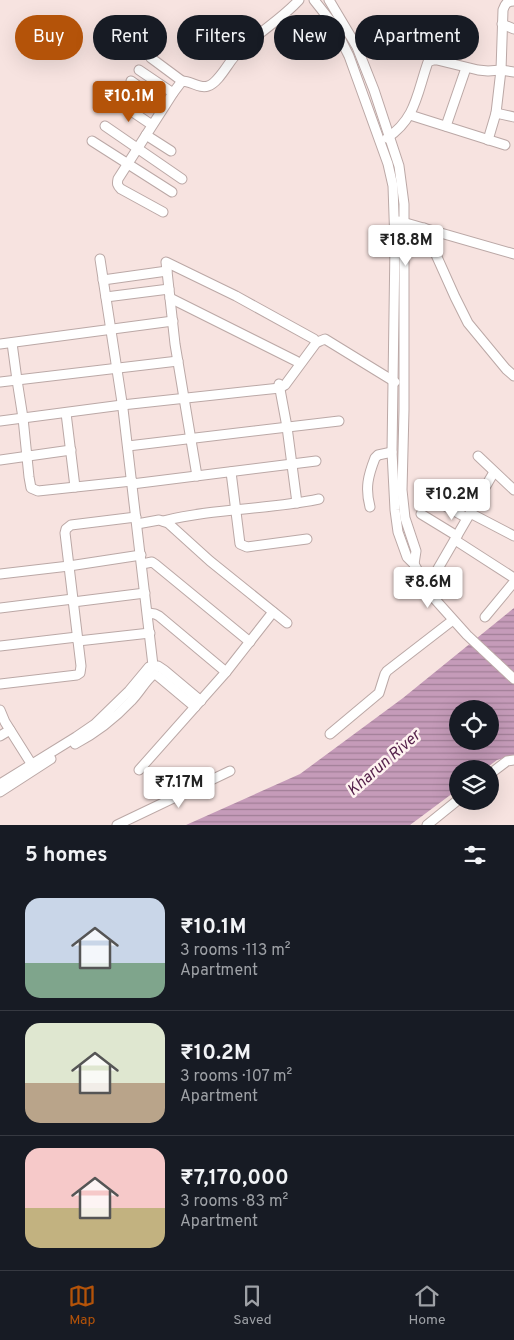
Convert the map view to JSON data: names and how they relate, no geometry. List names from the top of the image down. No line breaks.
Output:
{"water":["Kharun River"],"page":{"chip":["Buy","Rent","Filters","New","Apartment"],"price":["₹10.1M","₹18.8M","₹10.2M","₹8.6M","₹7.17M"],"heading":"5 homes","list":[{"name":"₹10.1M","note":"3 rooms · 113 m² · Apartment"},{"name":"₹10.2M","note":"3 rooms · 107 m² · Apartment"},{"name":"₹7,170,000","note":"3 rooms · 83 m² · Apartment"}],"tabs":["Map","Saved","Home"]}}
